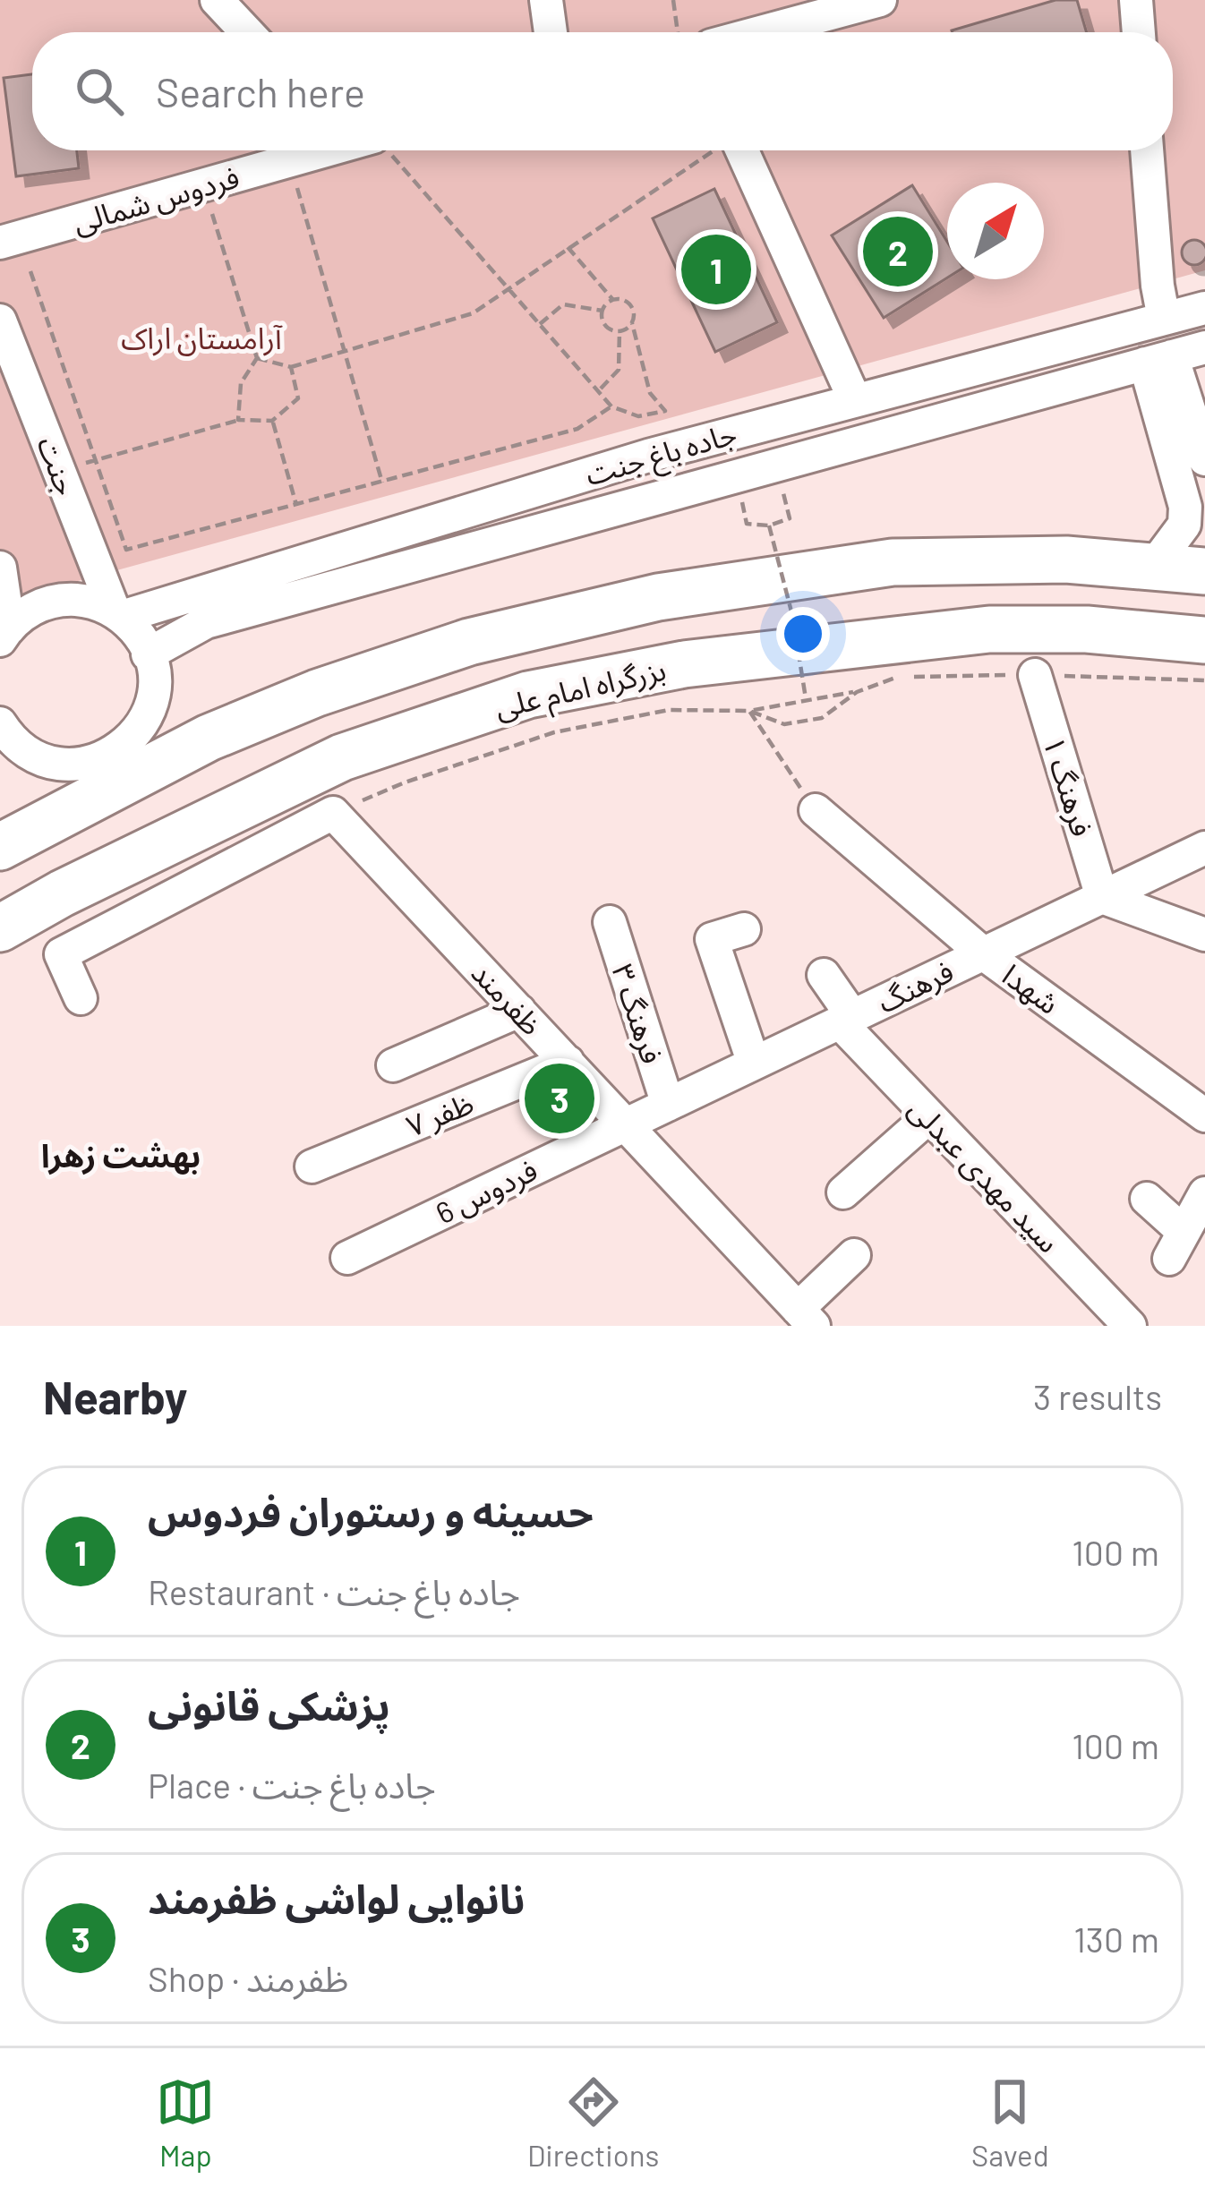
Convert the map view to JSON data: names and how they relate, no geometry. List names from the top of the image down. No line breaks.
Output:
{"streets":{"highway":["بزرگراه امام علی"],"street":["فردوس شمالی","جاده باغ جنت","جنت","فرهنگ ۱","فرهنگ","شهدا","ظفرمند","فرهنگ ۳","ظفر ۷","سید مهدی عبدلی","فردوس 6"]},"crossings":[["جاده باغ جنت","جنت"],["فرهنگ ۱","فرهنگ"],["فرهنگ","شهدا"],["فرهنگ","ظفرمند"],["فرهنگ","فرهنگ ۳"],["فرهنگ","سید مهدی عبدلی"],["فرهنگ","فردوس 6"],["ظفرمند","ظفر ۷"],["ظفرمند","فردوس 6"]],"districts":["بهشت زهرا"],"parks":["آرامستان اراک"],"north":"top right","page":{"search":"Search here","pins":["2","1","3"],"heading":["Nearby","3 results"],"list":[{"mark":"1","name":"حسینه و رستوران فردوس","note":"Restaurant · جاده باغ جنت","value":"100 m"},{"mark":"2","name":"پزشکی قانونی","note":"Place · جاده باغ جنت","value":"100 m"},{"mark":"3","name":"نانوایی لواشی ظفرمند","note":"Shop · ظفرمند","value":"130 m"}],"nav":["Map","Directions","Saved"]}}
